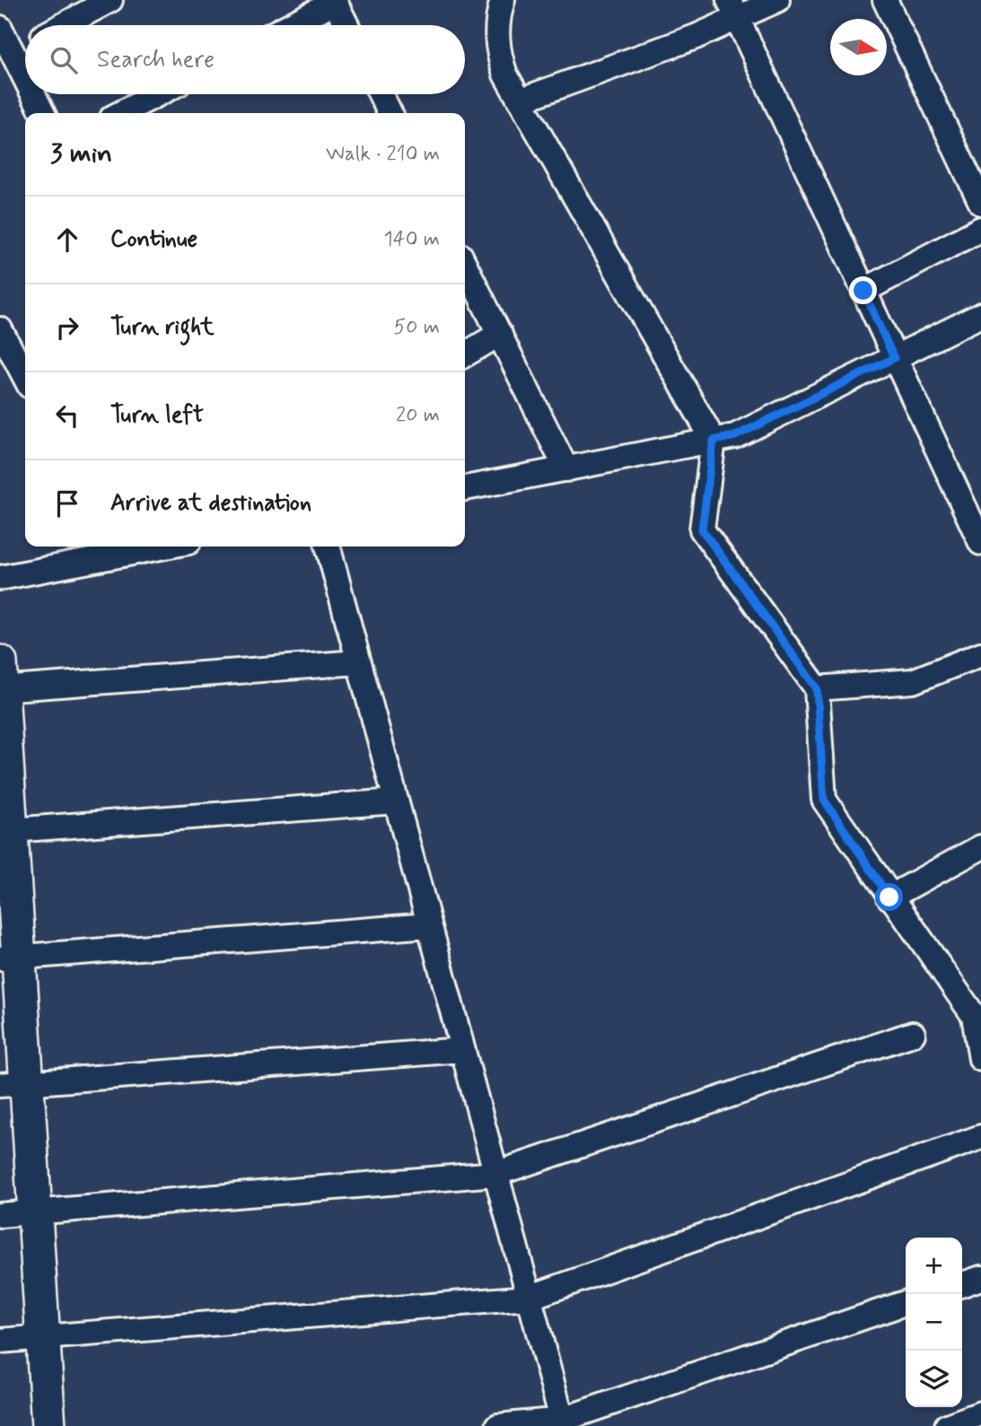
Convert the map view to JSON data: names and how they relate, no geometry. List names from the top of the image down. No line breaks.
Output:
{"north":"right","page":{"search":"Search here","heading":["3 min","Walk · 210 m"],"list":[["Continue","140 m"],["Turn right","50 m"],["Turn left","20 m"],"Arrive at destination"],"map_buttons":["+","−"]}}
